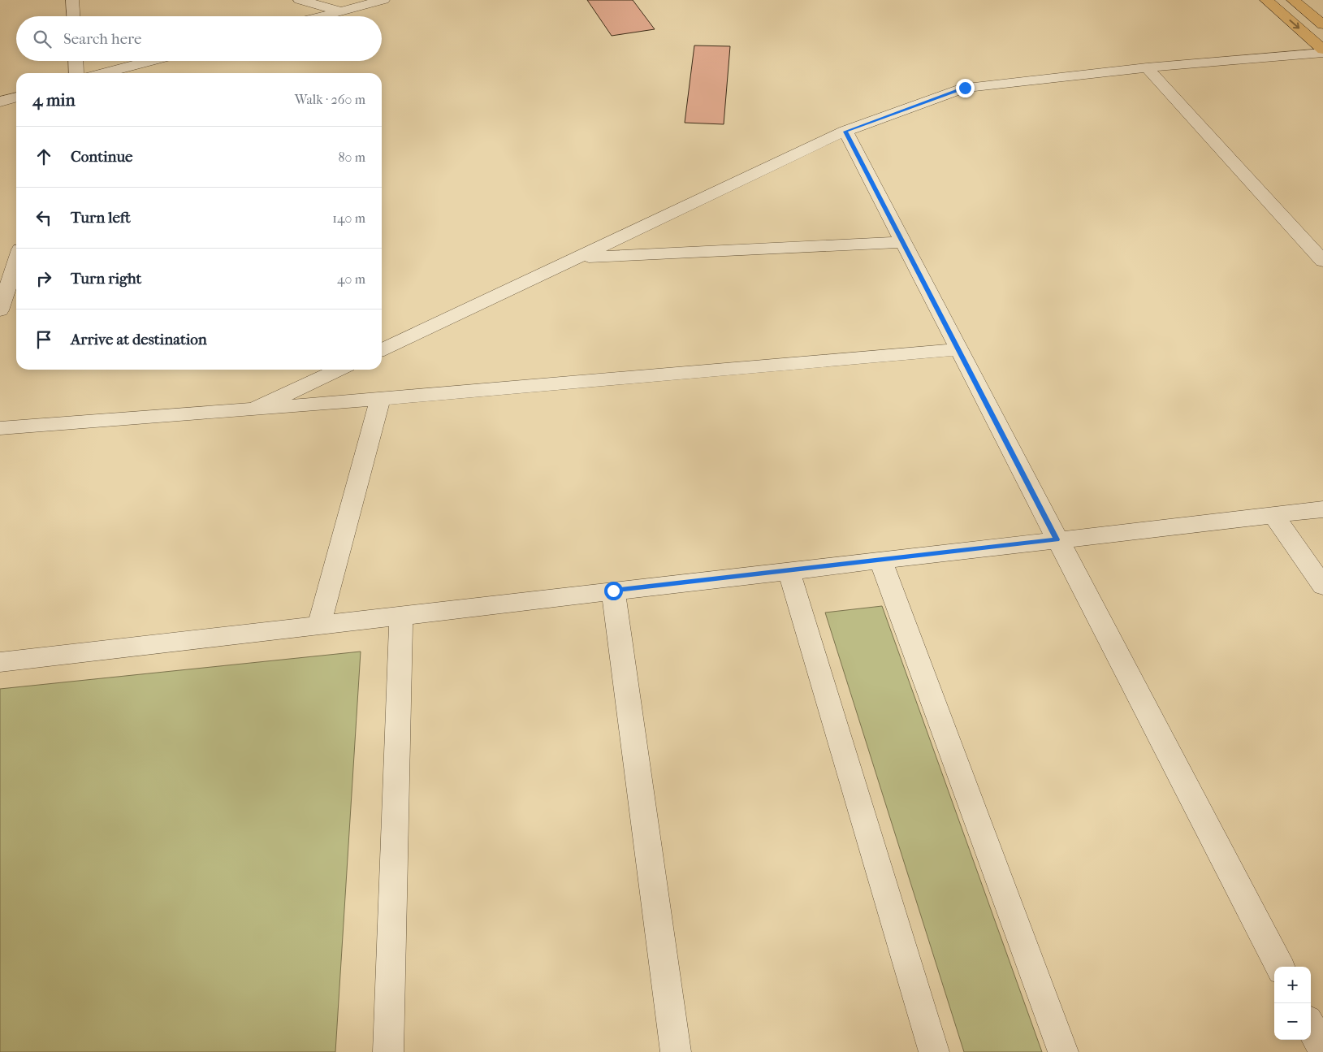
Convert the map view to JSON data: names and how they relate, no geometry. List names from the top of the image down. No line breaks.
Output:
{"page":{"search":"Search here","heading":["4 min","Walk · 260 m"],"list":[["Continue","80 m"],["Turn left","140 m"],["Turn right","40 m"],"Arrive at destination"],"map_buttons":["+","−"]}}
